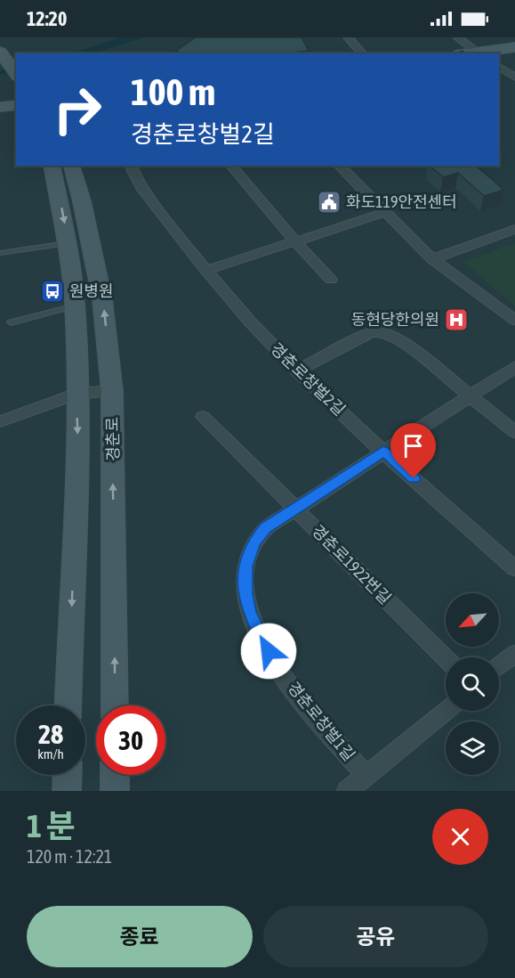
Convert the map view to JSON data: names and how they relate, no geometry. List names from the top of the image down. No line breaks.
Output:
{"streets":{"street":["경춘로창벌2길","경춘로","경춘로1922번길","경춘로창벌1길"]},"crossings":[["경춘로창벌2길","경춘로창벌1길"],["경춘로1922번길","경춘로창벌1길"]],"places":{"public building":["화도119안전센터"],"bus stop":["원병원"],"hospital":["동현당한의원"]},"north":"bottom left","page":{"status":"12:20","turn":["100 m","경춘로창벌2길"],"speed":"28 km/h","limit":"30","heading":["1 분","120 m · 12:21"],"buttons":["종료","공유"]}}
